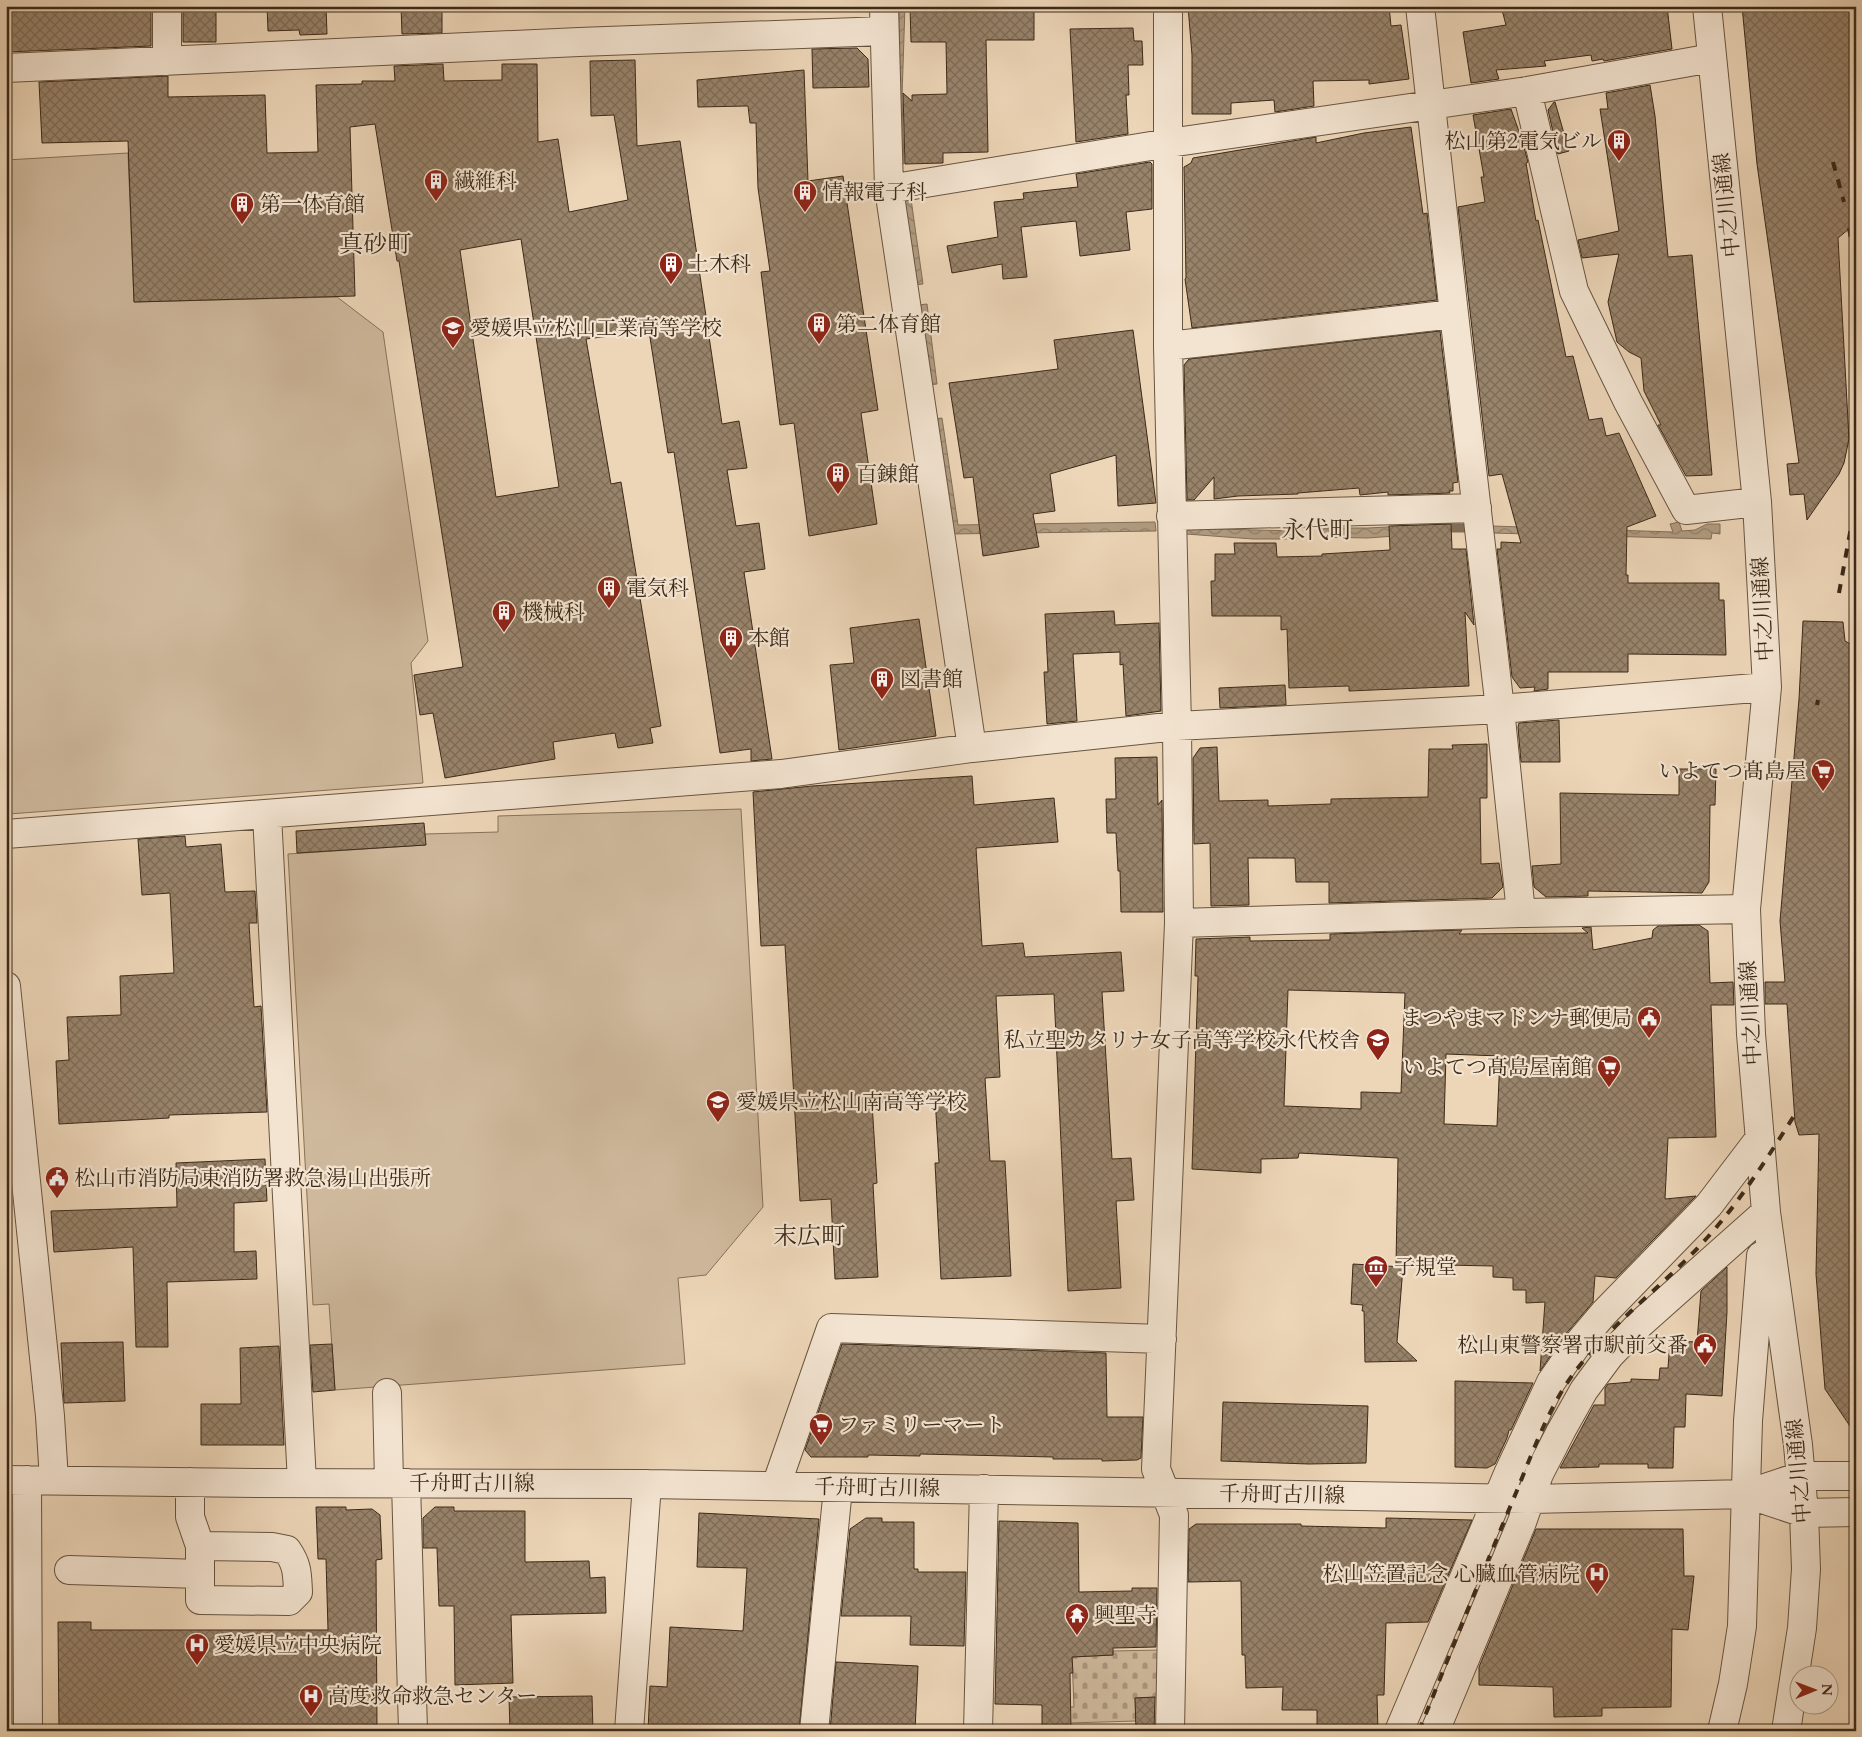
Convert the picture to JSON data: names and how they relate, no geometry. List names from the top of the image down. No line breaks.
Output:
{"streets":{"street":["中之川通線","千舟町古川線"]},"crossings":[["中之川通線","千舟町古川線"]],"districts":["真砂町","永代町","末広町"],"places":{"building":["松山第2電気ビル","繊維科","情報電子科","第一体育館","土木科","第二体育館","百錬館","電気科","機械科","本館","図書館"],"school or university":["愛媛県立松山工業高等学校","私立聖カタリナ女子高等学校永代校舎","愛媛県立松山南高等学校"],"supermarket":["いよてつ髙島屋","いよてつ髙島屋南館","ファミリーマート"],"public building":["まつやまマドンナ郵便局","松山市消防局東消防署救急湯山出張所","松山東警察署市駅前交番"],"museum":["子規堂"],"hospital":["松山笠置記念 心臓血管病院","愛媛県立中央病院","高度救命救急センター"],"temple":["興聖寺"]},"north":"right"}
